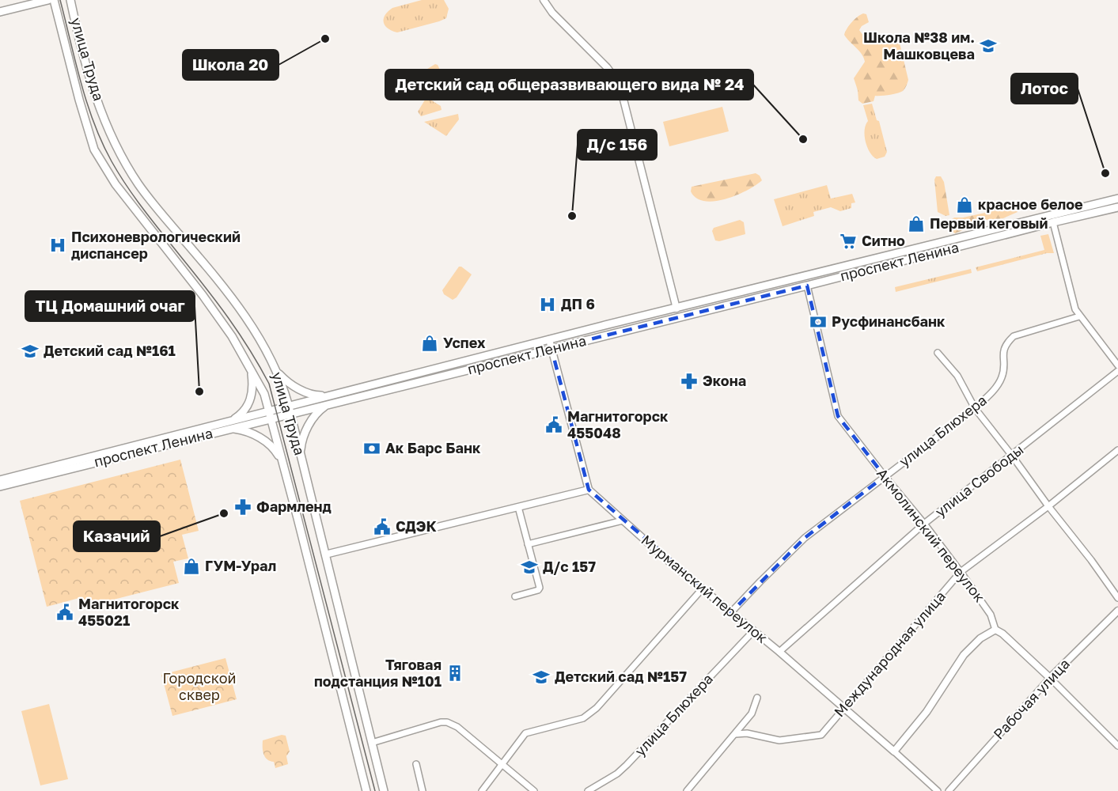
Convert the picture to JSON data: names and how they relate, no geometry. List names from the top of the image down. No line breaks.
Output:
{"streets":{"main road":["улица Труда","проспект Ленина"],"street":["улица Блюхера","улица Свободы","Акмолинский переулок","Мурманский переулок","Международная улица","Рабочая улица"]},"crossings":[["улица Труда","проспект Ленина"],["проспект Ленина","Акмолинский переулок"],["улица Блюхера","Акмолинский переулок"],["улица Блюхера","Мурманский переулок"],["улица Свободы","Акмолинский переулок"],["улица Свободы","Мурманский переулок"],["Акмолинский переулок","Международная улица"],["Акмолинский переулок","Рабочая улица"],["Мурманский переулок","Международная улица"]],"parks":["Городской сквер"],"places":{"other":["Школа 20","Детский сад общеразвивающего вида № 24","Лотос","Д/с 156","ТЦ Домашний очаг","Казачий"],"school or university":["Школа №38 им. Машковцева","Детский сад №161","Д/с 157","Детский сад №157"],"shop":["красное белое","Первый кеговый","Успех","ГУМ-Урал"],"supermarket":["Ситно"],"hospital":["Психоневрологический диспансер","ДП 6"],"bank":["Русфинансбанк","Ак Барс Банк"],"pharmacy":["Экона","Фармленд"],"public building":["Магнитогорск 455048","СДЭК","Магнитогорск 455021"],"building":["Тяговая подстанция №101"]}}
